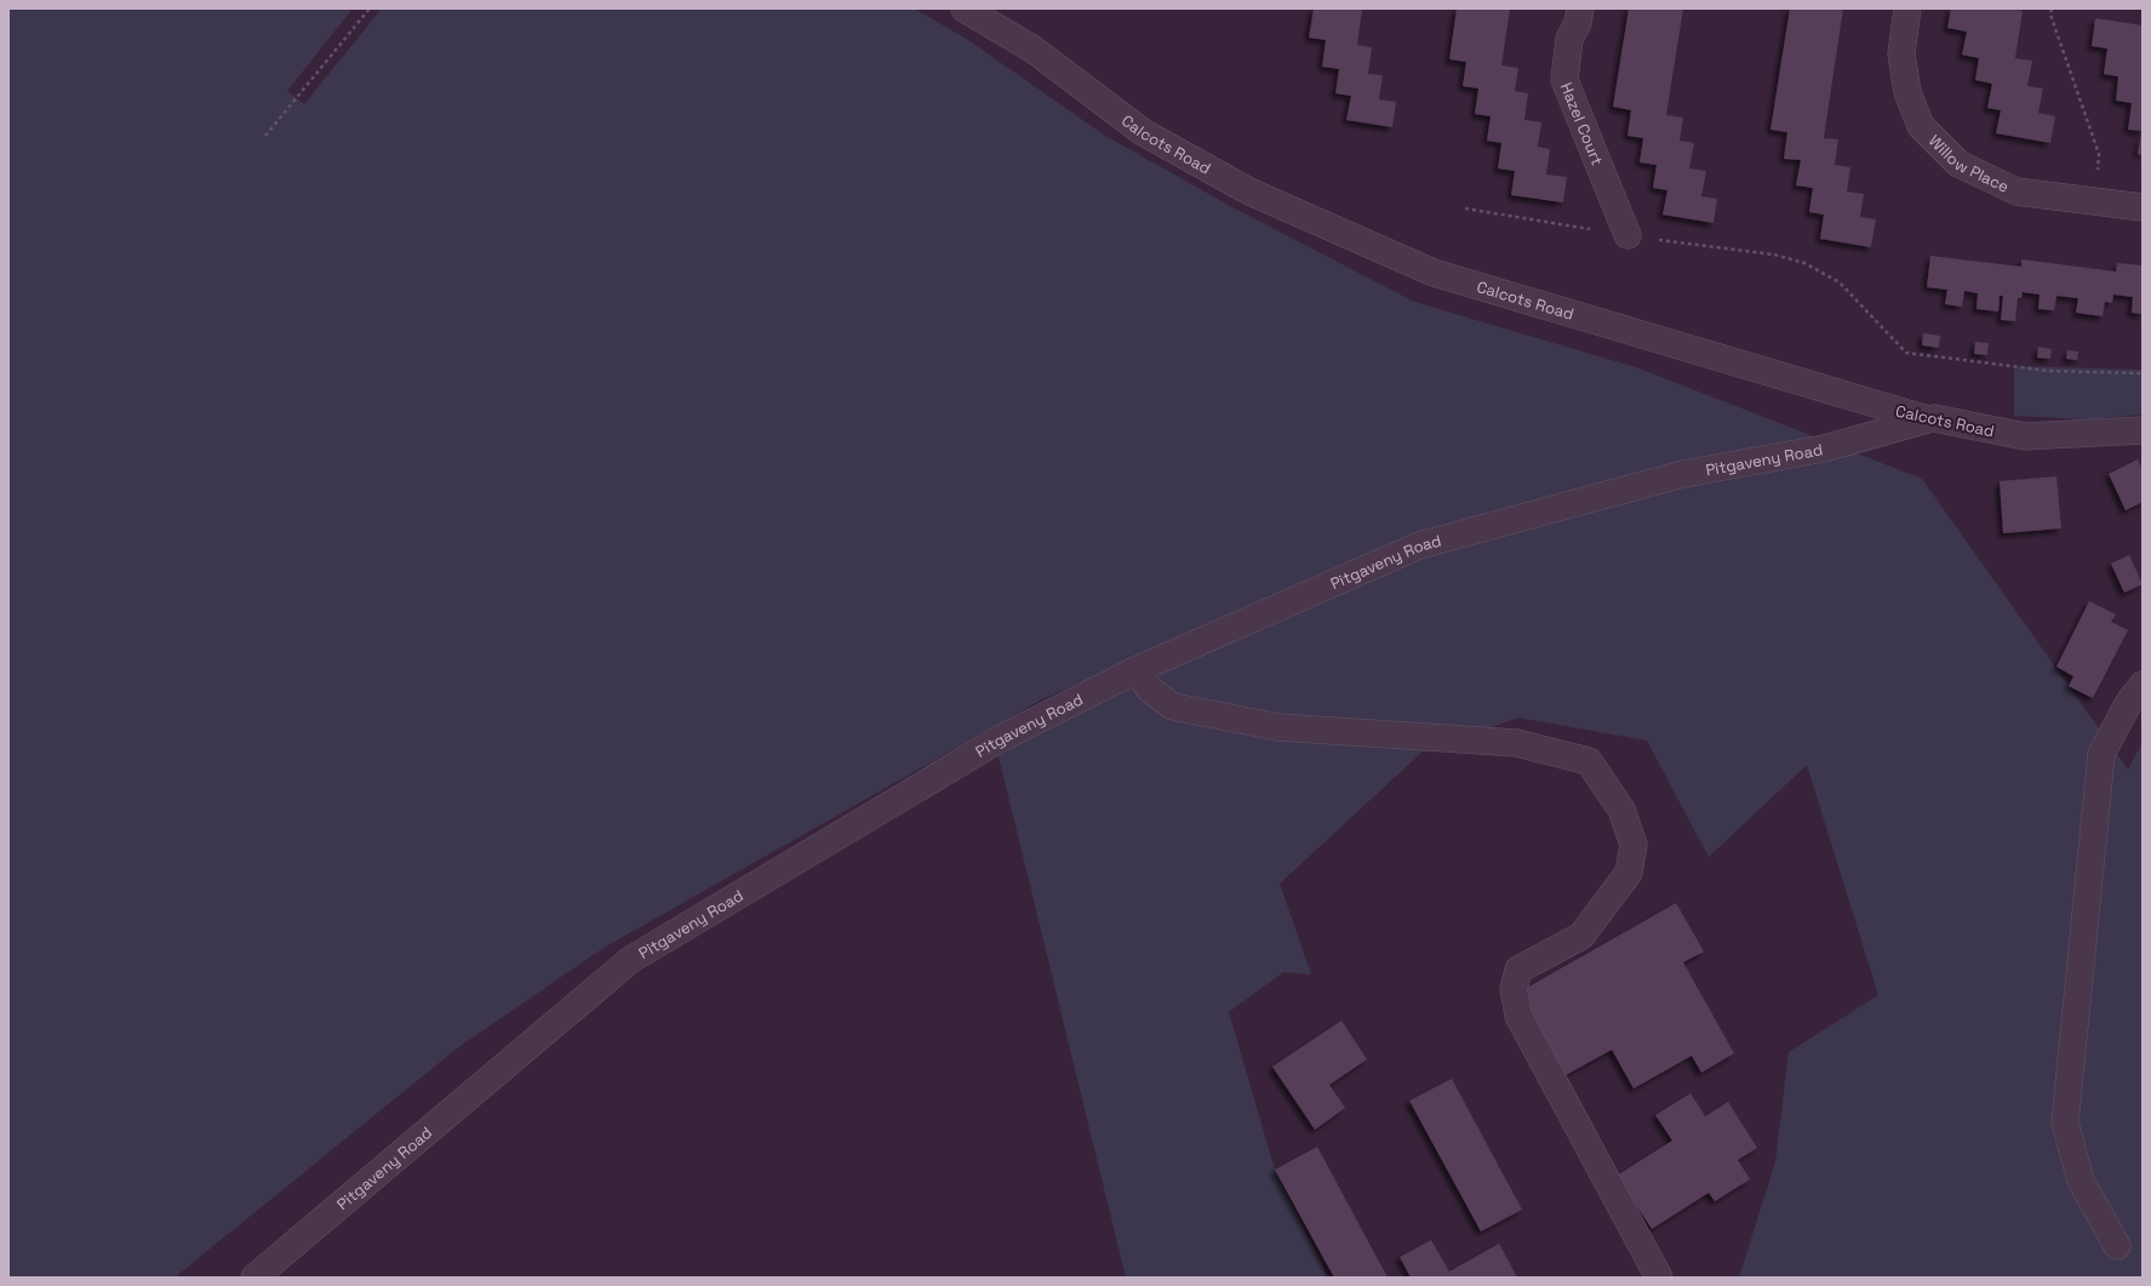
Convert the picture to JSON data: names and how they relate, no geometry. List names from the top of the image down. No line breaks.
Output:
{"streets":{"street":["Hazel Court","Calcots Road","Willow Place","Pitgaveny Road"]},"crossings":[["Calcots Road","Pitgaveny Road"]]}
